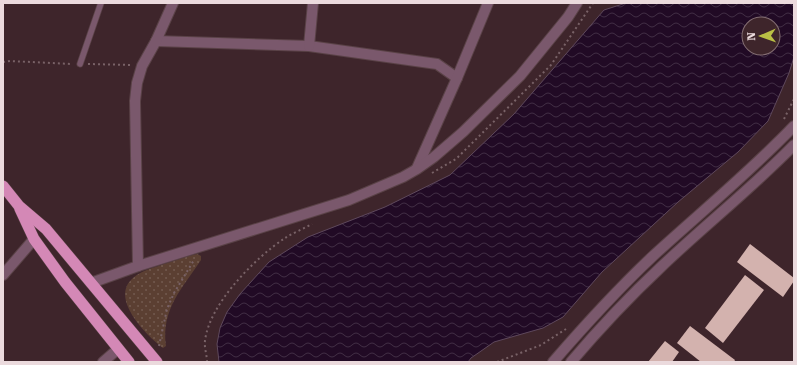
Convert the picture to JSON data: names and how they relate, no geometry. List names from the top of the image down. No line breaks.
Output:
{"north":"left"}
